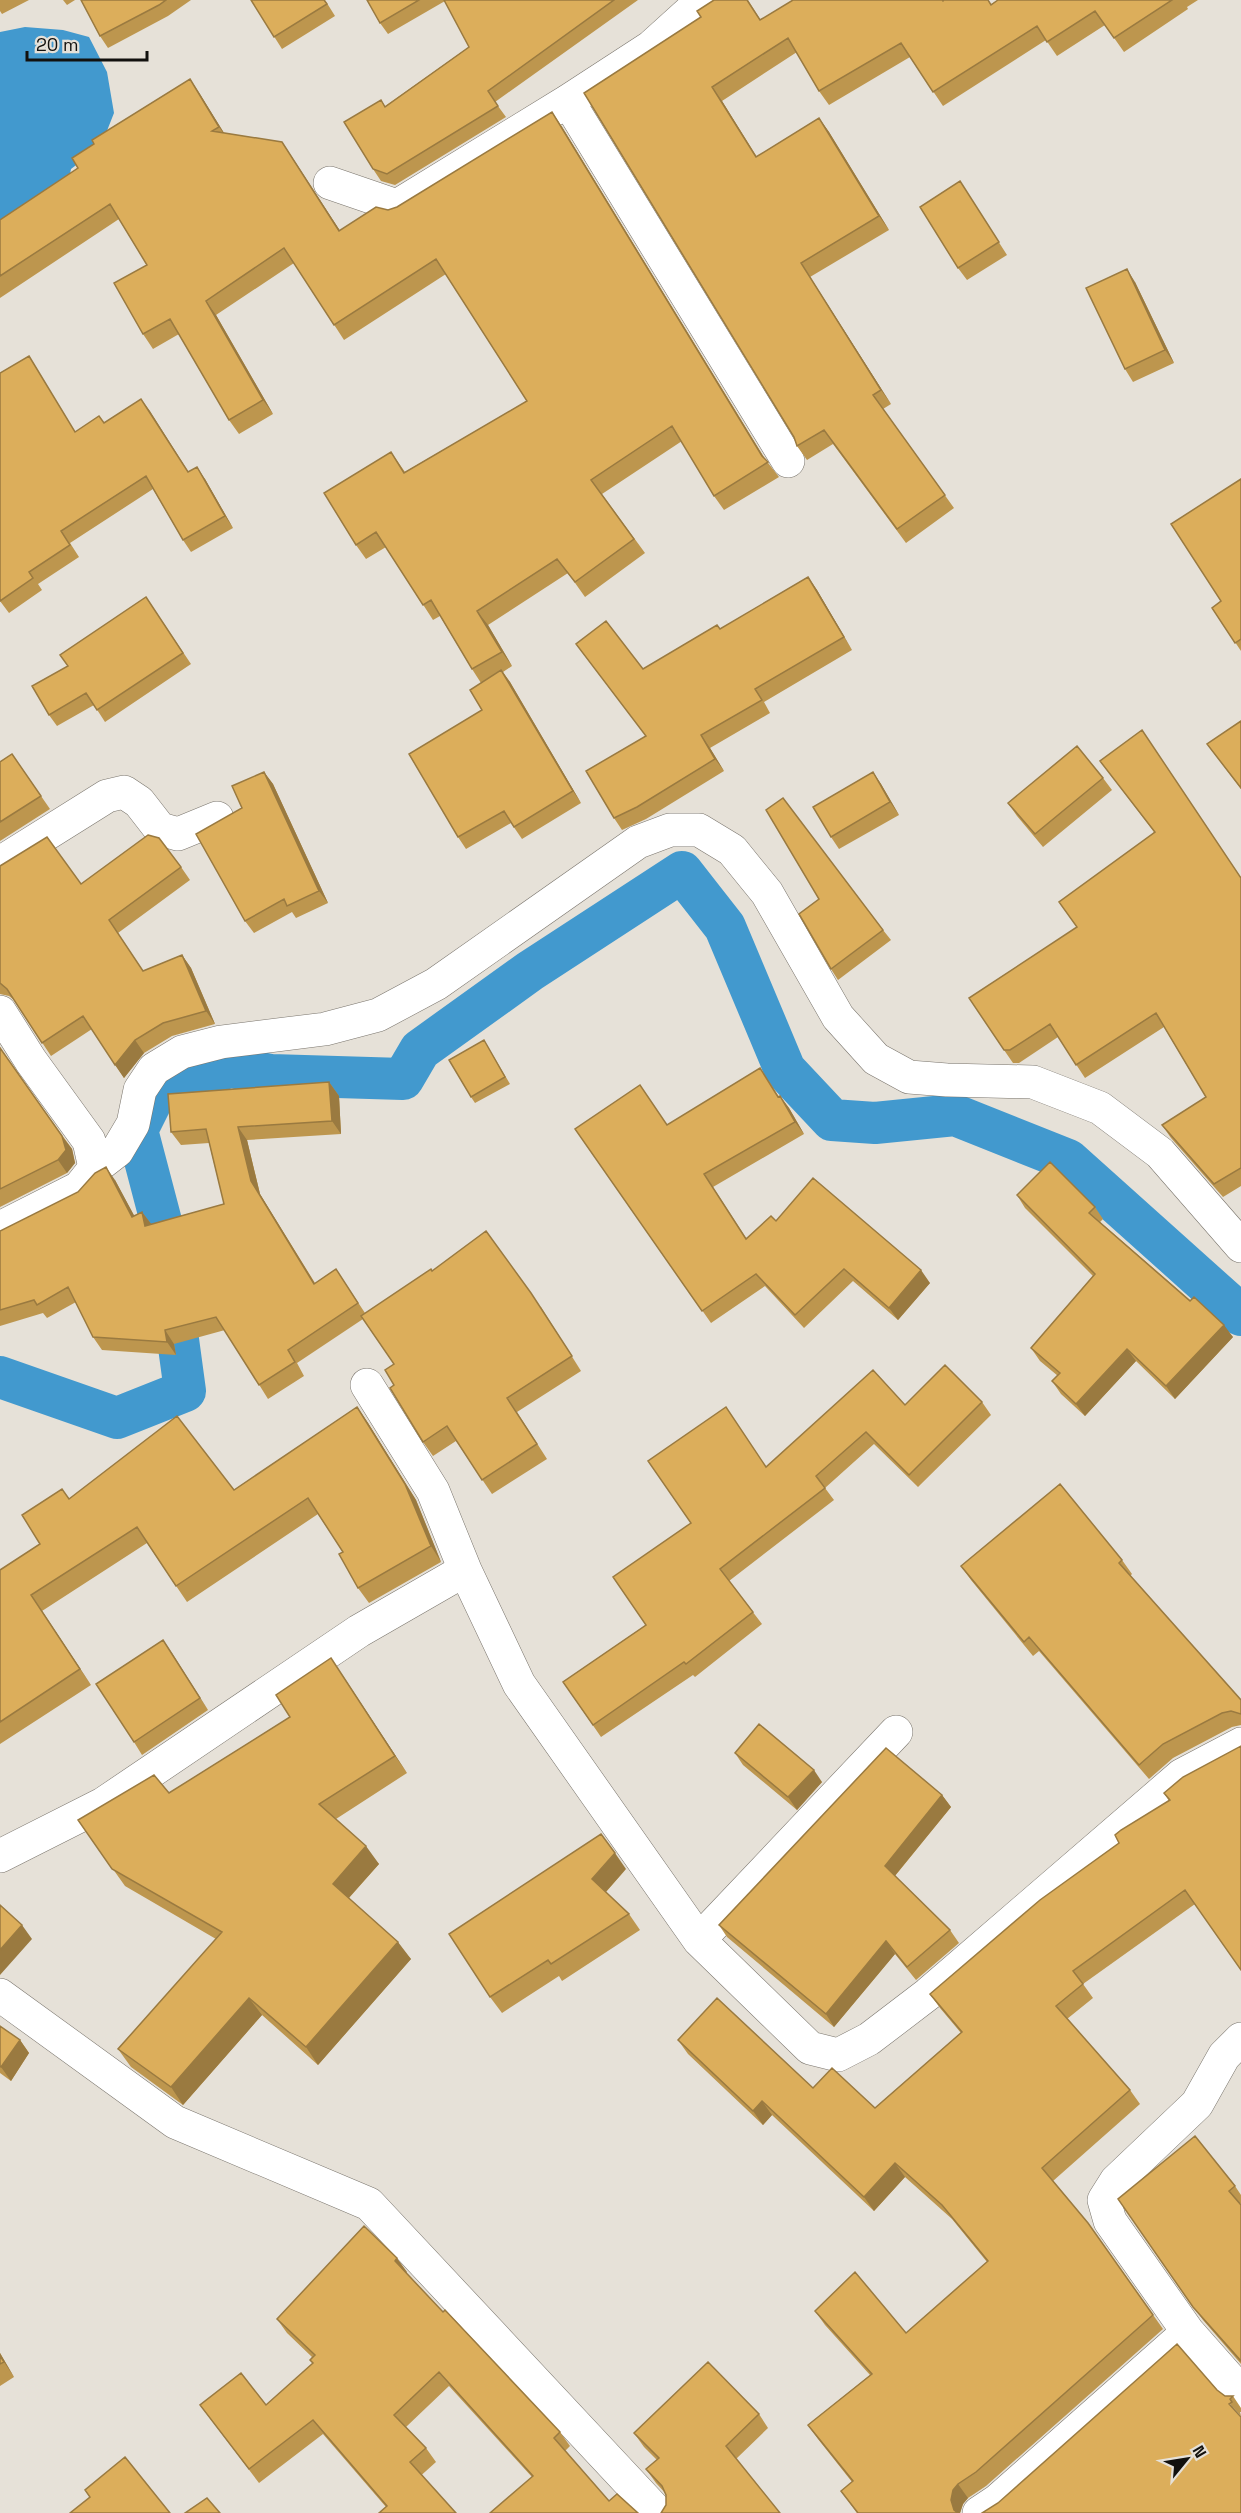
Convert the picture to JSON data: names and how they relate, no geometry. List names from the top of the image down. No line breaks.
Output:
{"scale_bar":"20 m","north":"top right"}
